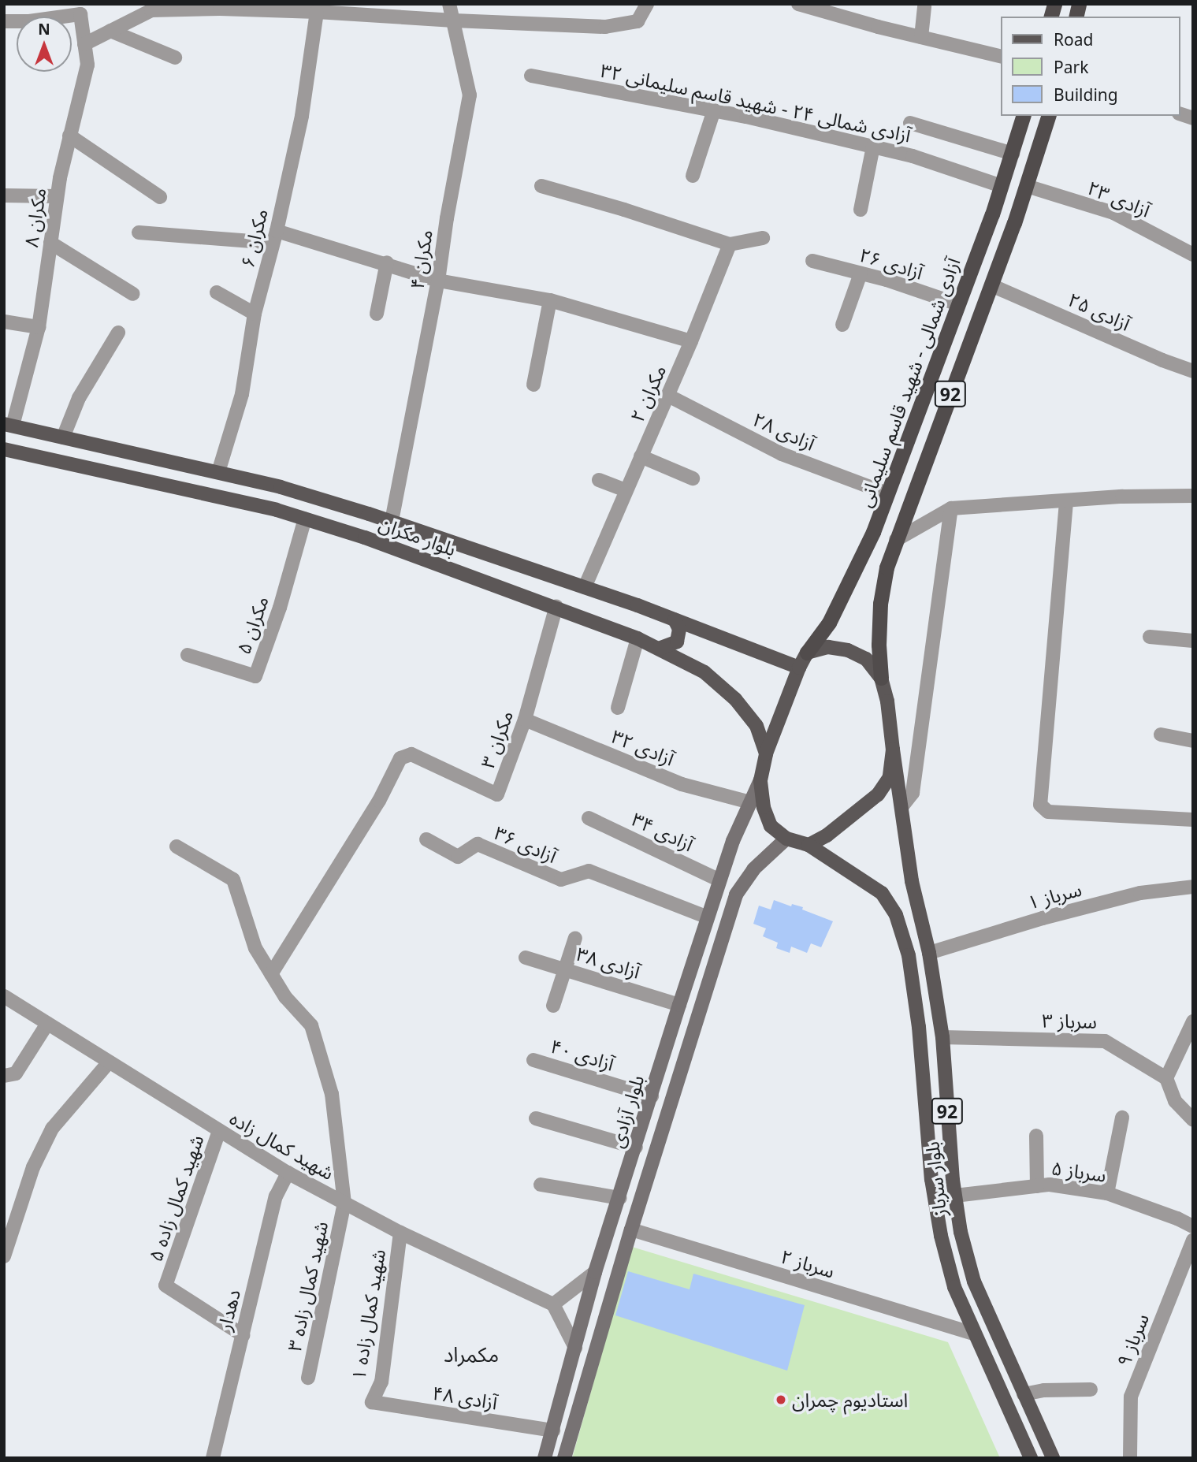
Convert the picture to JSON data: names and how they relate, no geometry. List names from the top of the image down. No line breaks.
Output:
{"streets":{"highway":["آزادی شمالی - شهید قاسم سلیمانی","92"],"main road":["بلوار مکران","بلوار آزادی","بلوار سرباز"],"street":["آزادی شمالی ۲۴ - شهید قاسم سلیمانی ۳۲","آزادی ۲۳","مکران ۸","مکران ۶","مکران ۴","آزادی ۲۶","آزادی ۲۵","مکران ۲","آزادی ۲۸","مکران ۵","مکران ۳","آزادی ۳۲","آزادی ۳۴","آزادی ۳۶","سرباز ۱","آزادی ۳۸","سرباز ۳","آزادی ۴۰","شهید کمال زاده","سرباز ۵","شهید کمال زاده ۵","سرباز ۲","شهید کمال زاده ۳","دهدار","شهید کمال زاده ۱","سرباز ۹","آزادی ۴۸"]},"crossings":[["آزادی شمالی ۲۴ - شهید قاسم سلیمانی ۳۲","آزادی شمالی - شهید قاسم سلیمانی"],["آزادی ۲۳","92"],["مکران ۸","بلوار مکران"],["مکران ۶","بلوار مکران"],["مکران ۴","بلوار مکران"],["آزادی ۲۶","آزادی شمالی - شهید قاسم سلیمانی"],["آزادی ۲۵","92"],["آزادی شمالی - شهید قاسم سلیمانی","92"],["آزادی شمالی - شهید قاسم سلیمانی","آزادی ۲۸"],["آزادی شمالی - شهید قاسم سلیمانی","بلوار مکران"],["آزادی شمالی - شهید قاسم سلیمانی","بلوار آزادی"],["آزادی شمالی - شهید قاسم سلیمانی","بلوار سرباز"],["مکران ۲","آزادی ۲۸"],["مکران ۲","بلوار مکران"],["92","بلوار مکران"],["92","بلوار آزادی"],["92","بلوار سرباز"],["بلوار مکران","مکران ۵"],["بلوار مکران","مکران ۳"],["بلوار مکران","بلوار آزادی"],["بلوار مکران","بلوار سرباز"],["مکران ۳","آزادی ۳۲"],["مکران ۳","شهید کمال زاده ۳"],["آزادی ۳۲","بلوار آزادی"],["آزادی ۳۴","بلوار آزادی"],["آزادی ۳۶","بلوار آزادی"],["سرباز ۱","بلوار سرباز"],["آزادی ۳۸","بلوار آزادی"],["سرباز ۳","بلوار سرباز"],["آزادی ۴۰","بلوار آزادی"],["بلوار آزادی","بلوار سرباز"],["بلوار آزادی","سرباز ۲"],["بلوار آزادی","آزادی ۴۸"],["شهید کمال زاده","شهید کمال زاده ۵"],["شهید کمال زاده","شهید کمال زاده ۳"],["شهید کمال زاده","دهدار"],["شهید کمال زاده","شهید کمال زاده ۱"],["سرباز ۵","بلوار سرباز"],["بلوار سرباز","سرباز ۲"],["شهید کمال زاده ۵","دهدار"],["شهید کمال زاده ۱","آزادی ۴۸"]],"districts":["مکمراد"],"places":["استادیوم چمران"],"legend":["Road","Park","Building"],"north":"top"}
